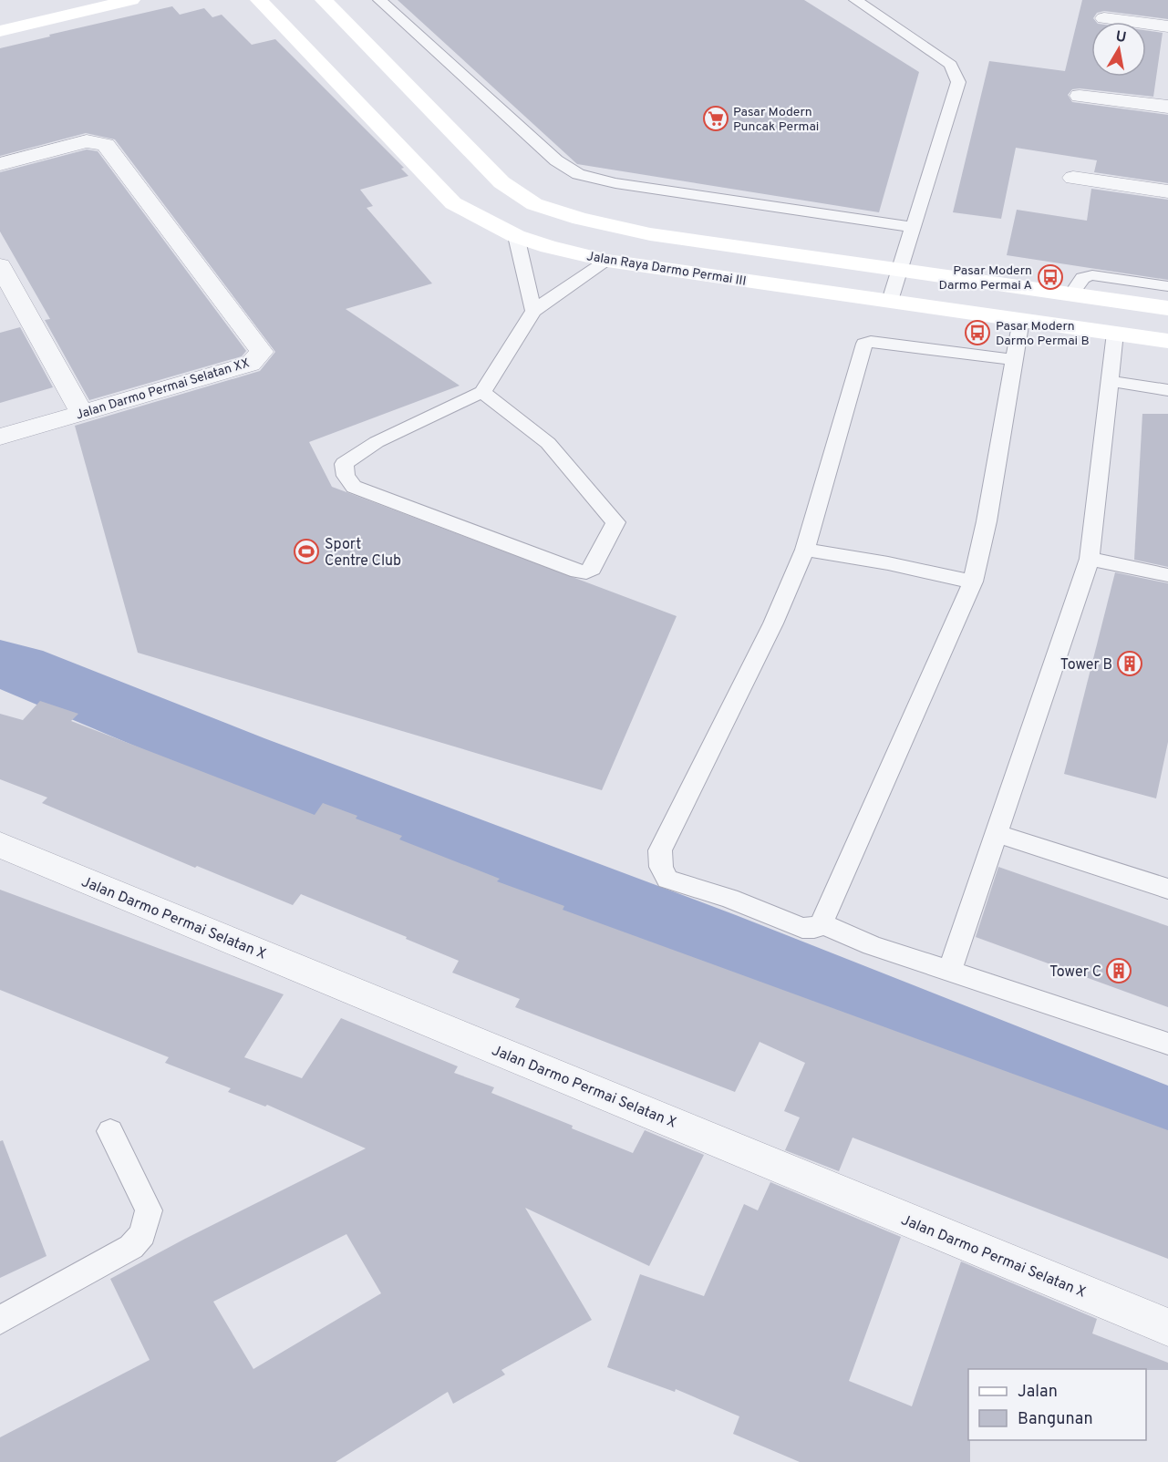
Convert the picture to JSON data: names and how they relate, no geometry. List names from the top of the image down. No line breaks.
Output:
{"streets":{"main road":["Jalan Raya Darmo Permai III"],"street":["Jalan Darmo Permai Selatan XX","Jalan Darmo Permai Selatan X"]},"places":{"supermarket":["Pasar Modern Puncak Permai"],"bus stop":["Pasar Modern Darmo Permai A","Pasar Modern Darmo Permai B"],"sports":["Sport Centre Club"],"building":["Tower B","Tower C"]},"legend":["Jalan","Bangunan"],"north":"top"}
